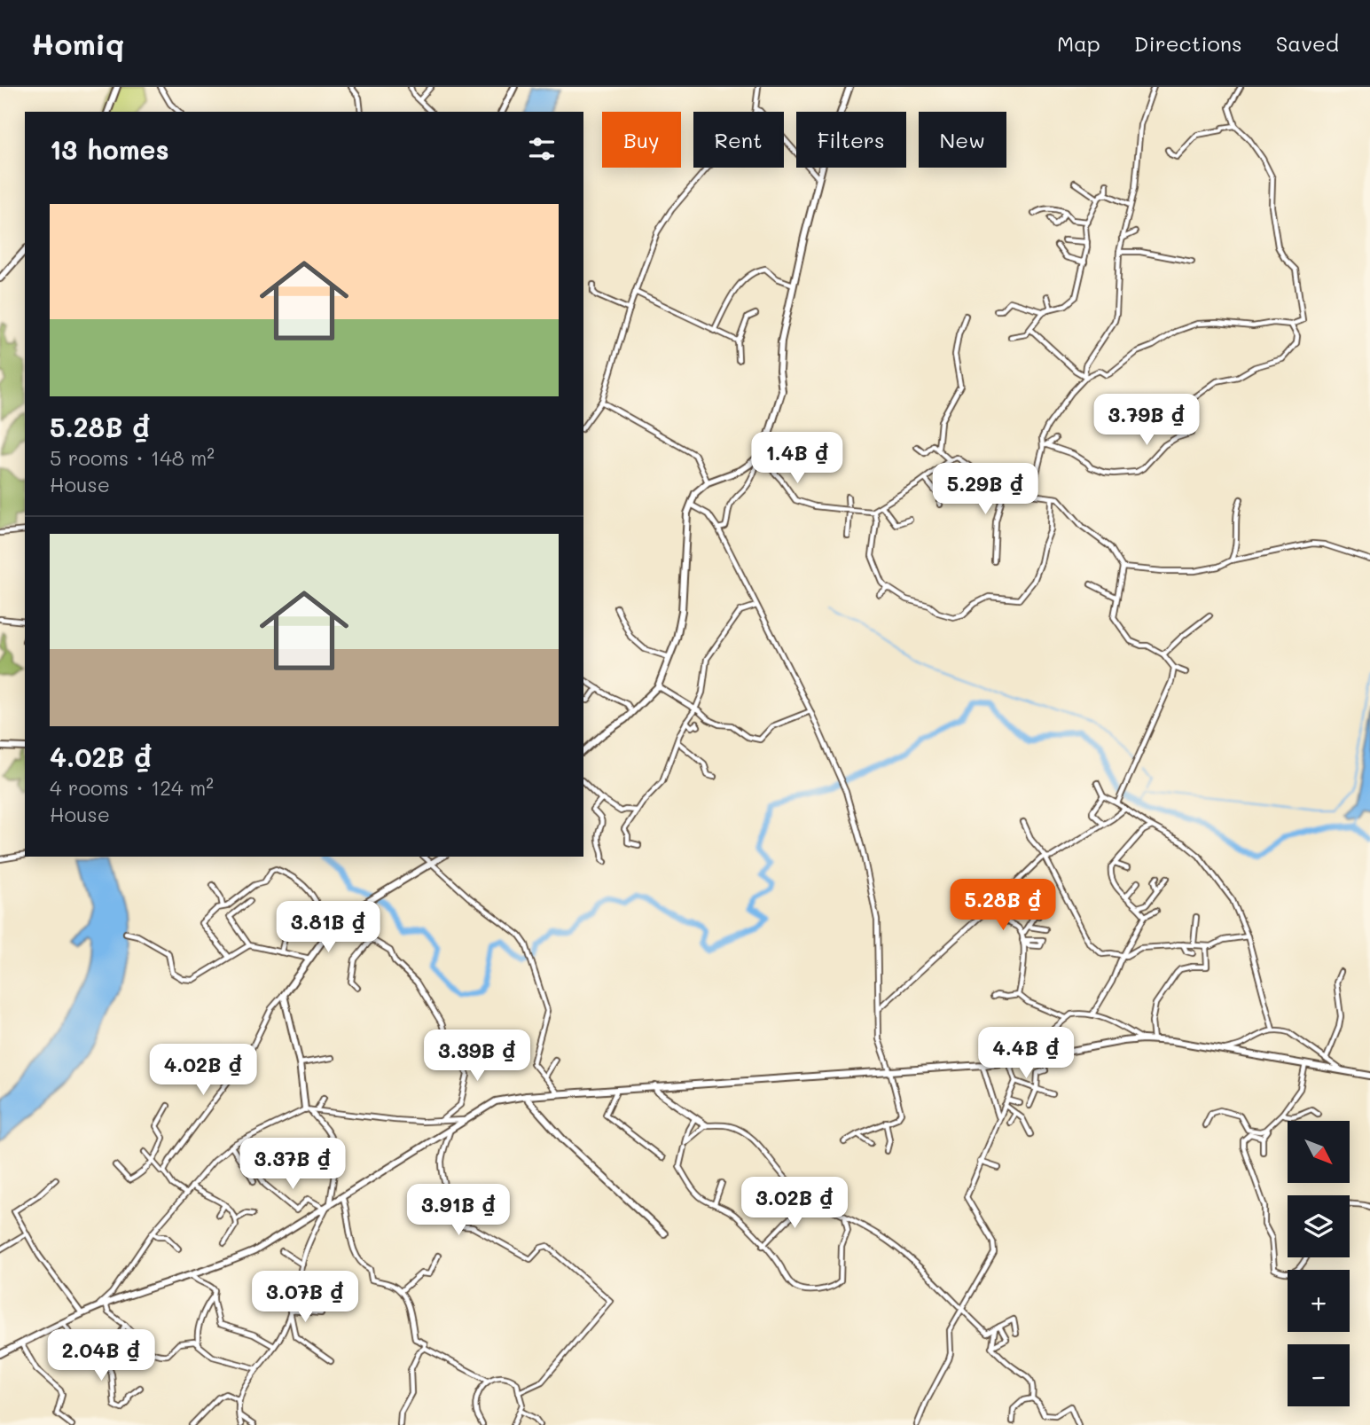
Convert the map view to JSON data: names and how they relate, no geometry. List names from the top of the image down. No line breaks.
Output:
{"north":"bottom right","page":{"header":"Homiq","nav":["Map","Directions","Saved"],"chip":["Buy","Rent","Filters","New"],"heading":"13 homes","list":[{"name":"5.28B ₫","note":"5 rooms · 148 m² · House"},{"name":"4.02B ₫","note":"4 rooms · 124 m² · House"}],"price":["3.79B ₫","1.4B ₫","5.29B ₫","5.28B ₫","3.81B ₫","4.4B ₫","3.39B ₫","4.02B ₫","3.37B ₫","3.02B ₫","3.91B ₫","3.07B ₫","2.04B ₫"],"map_buttons":["+","−"]}}
